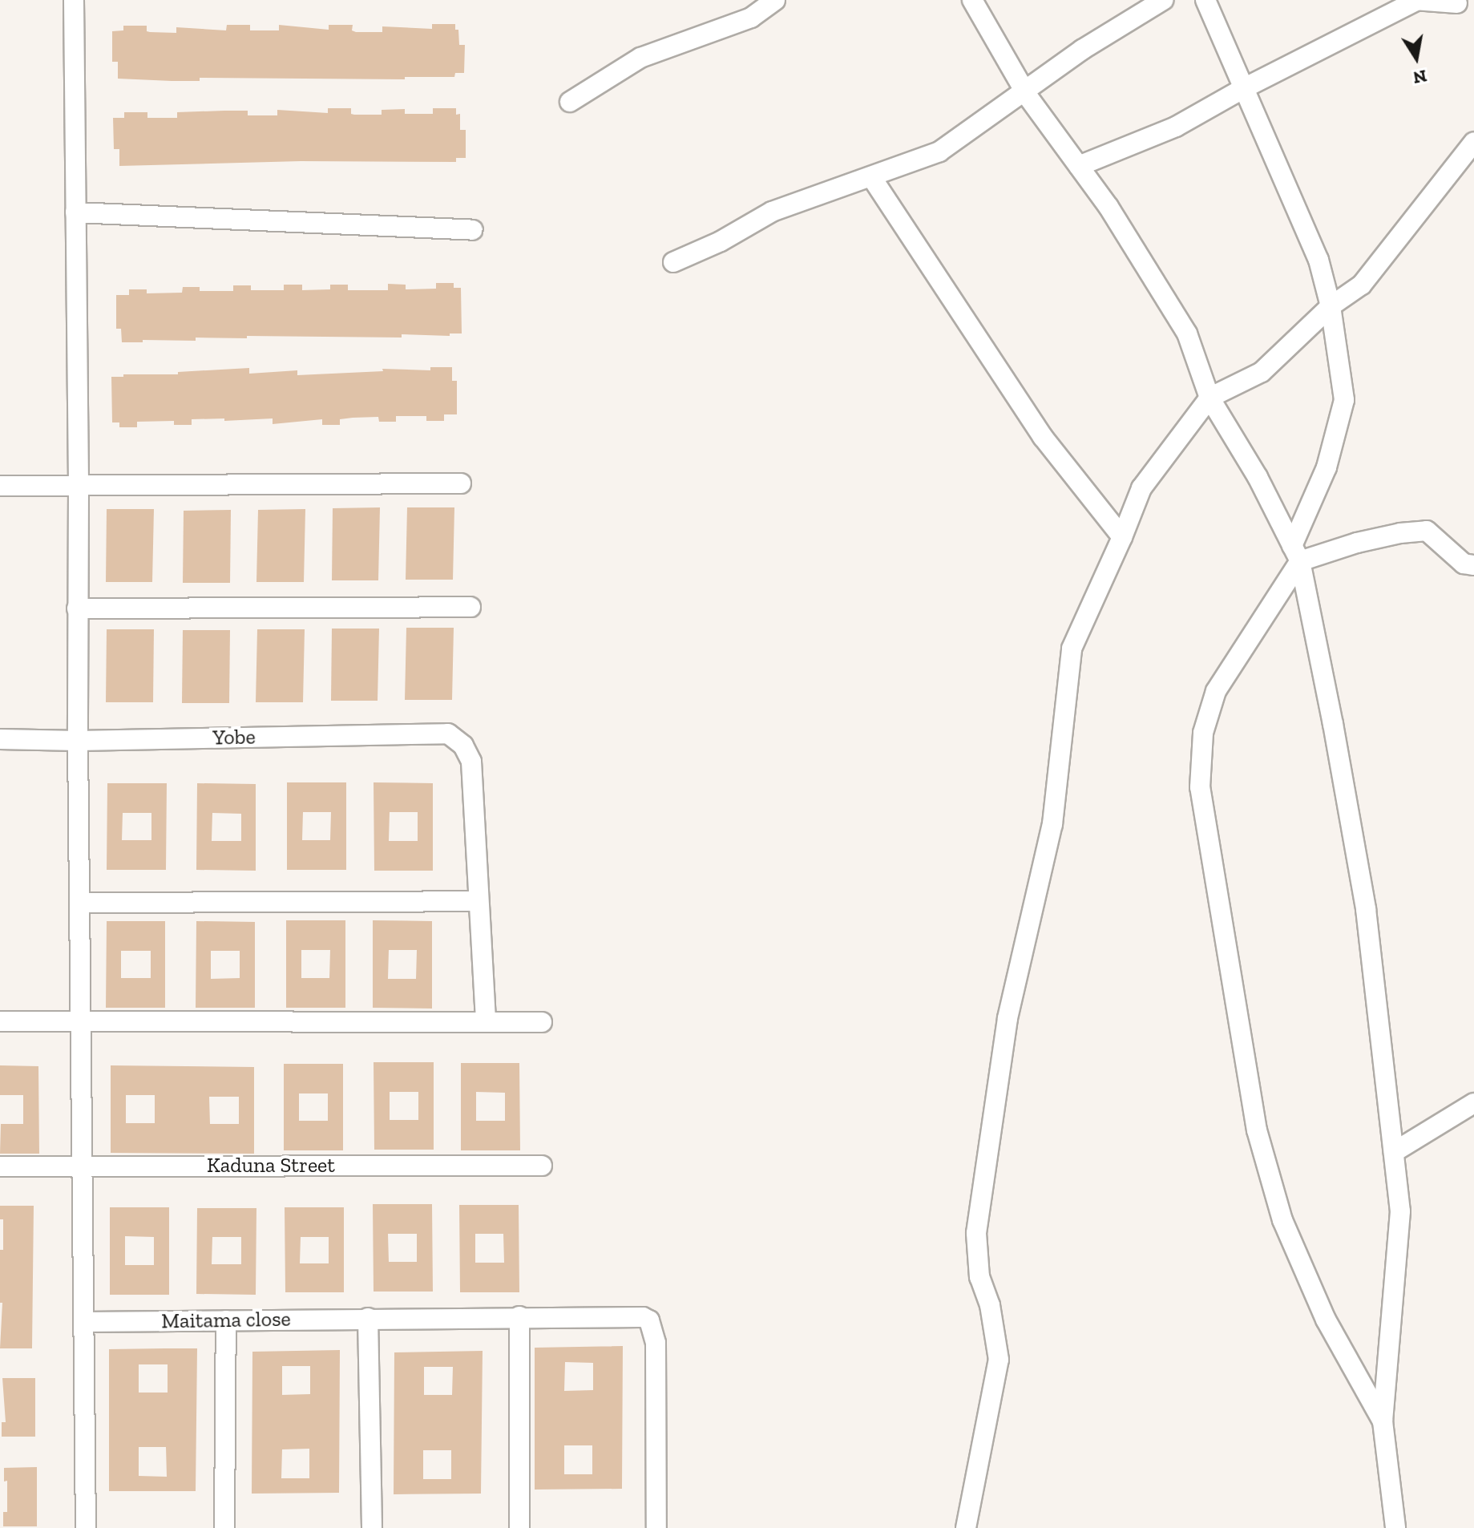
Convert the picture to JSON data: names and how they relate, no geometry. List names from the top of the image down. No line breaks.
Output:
{"streets":{"street":["Yobe","Kaduna Street","Maitama close"]},"north":"bottom"}
